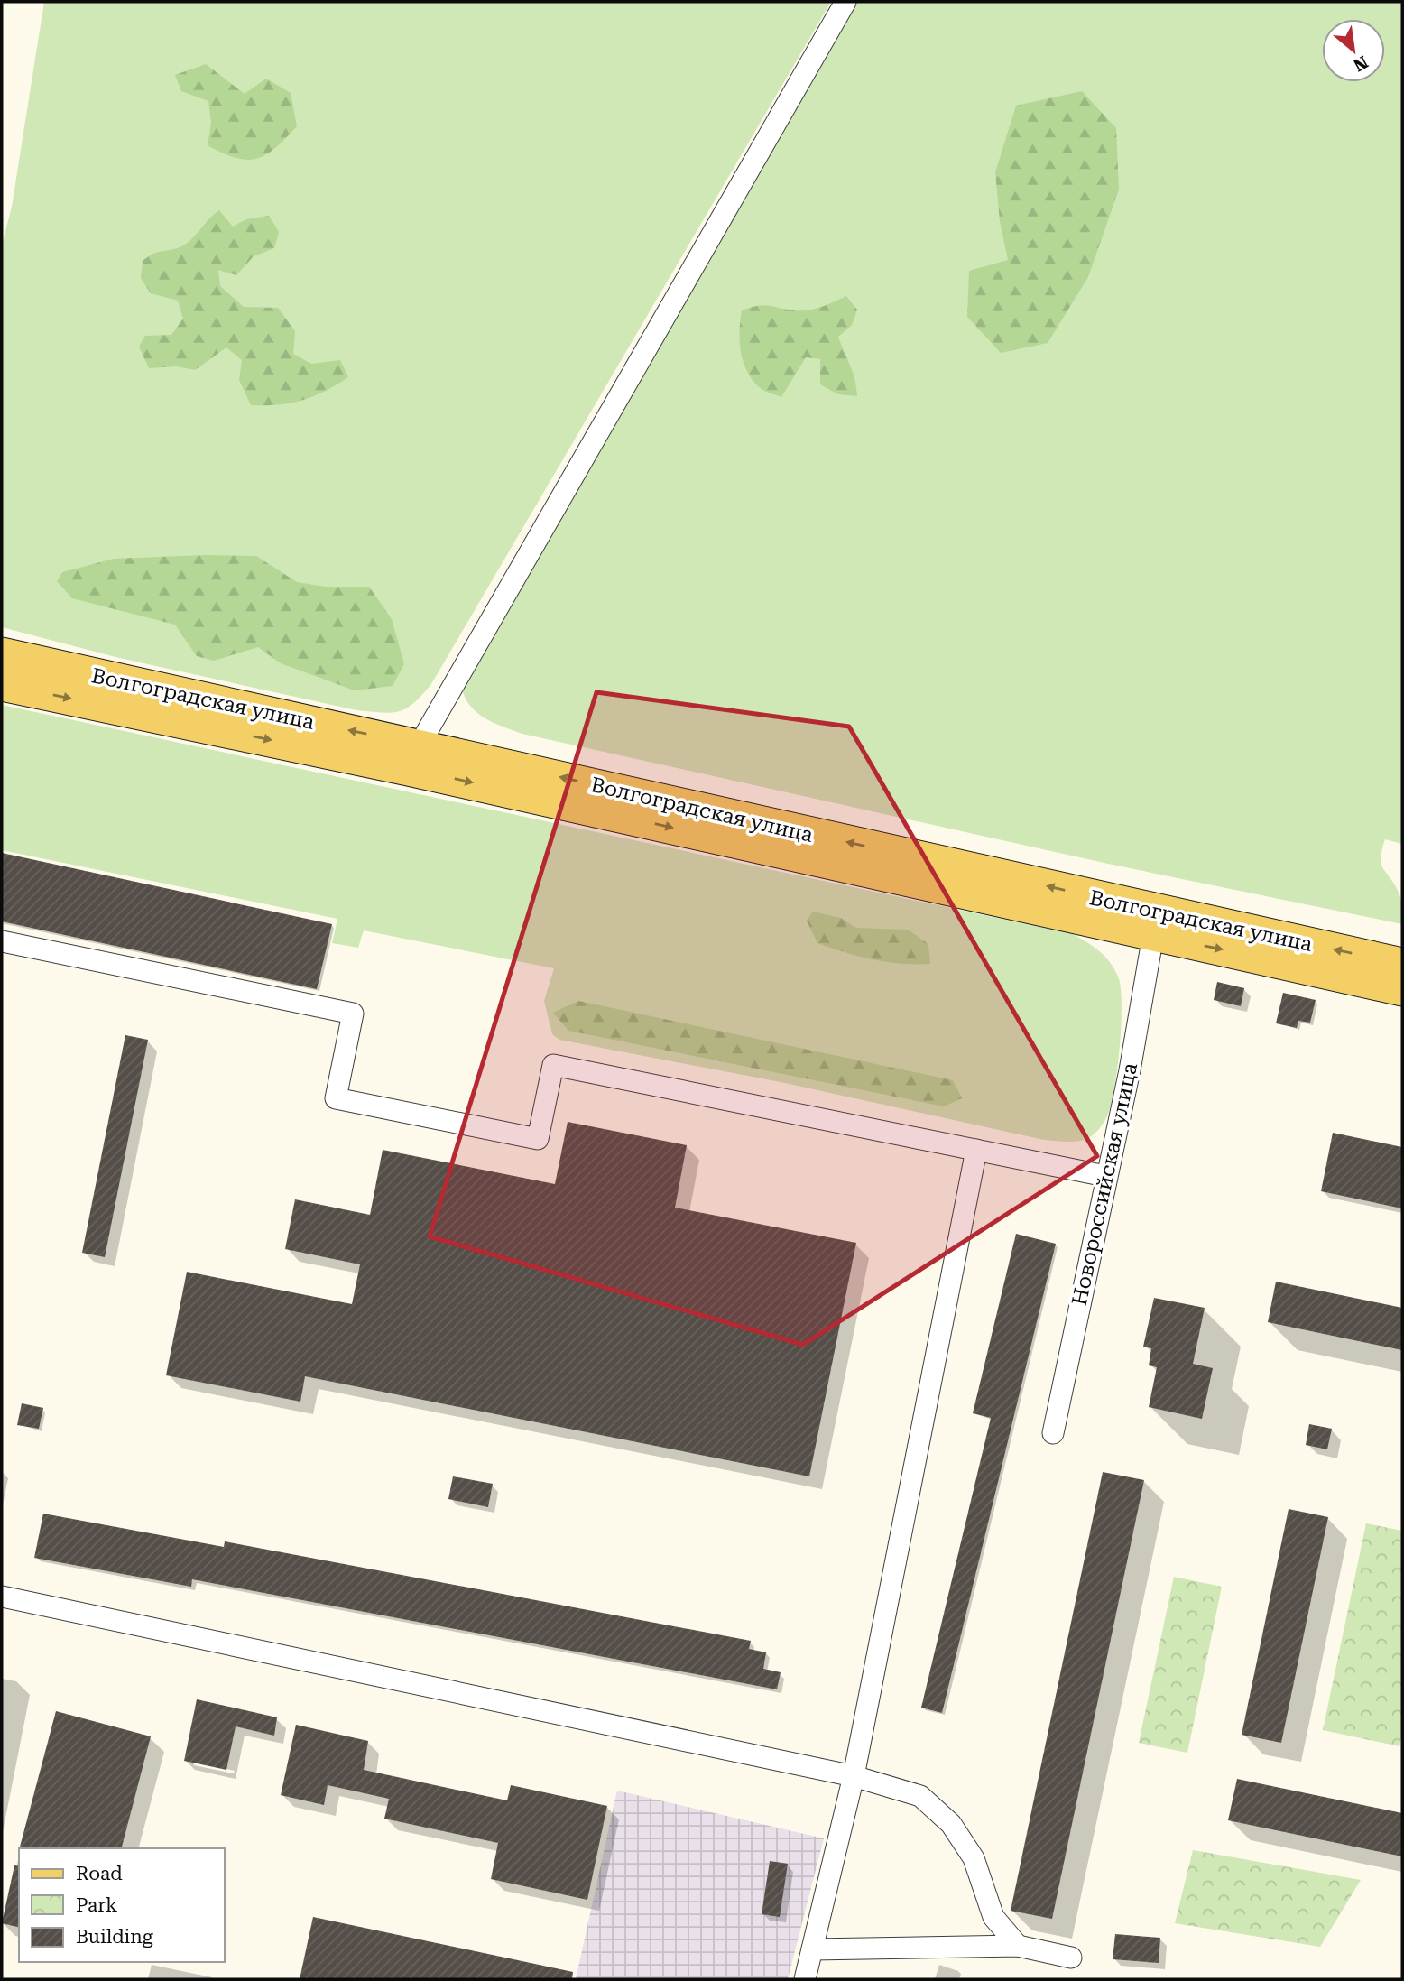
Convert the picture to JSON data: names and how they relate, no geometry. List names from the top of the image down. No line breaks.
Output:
{"streets":{"main road":["Волгоградская улица"],"street":["Новороссийская улица"]},"crossings":[["Волгоградская улица","Новороссийская улица"]],"legend":["Road","Park","Building"],"north":"bottom right"}
